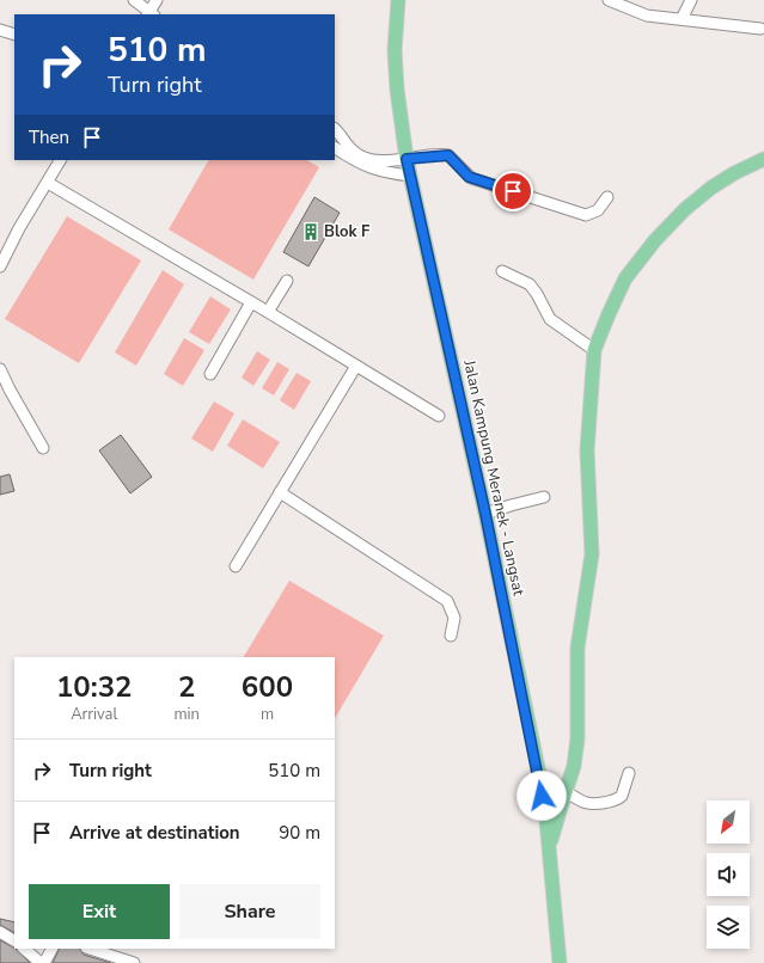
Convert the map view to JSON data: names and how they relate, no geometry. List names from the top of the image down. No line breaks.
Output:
{"streets":{"main road":["Jalan Kampung Meranek - Langsat"]},"places":{"building":["Blok F"]},"north":"bottom left","page":{"turn":["510 m","Turn right"],"then":"Then","eta":["10:32","Arrival","2","min","600","m"],"list":[{"name":"Turn right","value":"510 m"},{"name":"Arrive at destination","value":"90 m"}],"buttons":["Exit","Share"]}}
